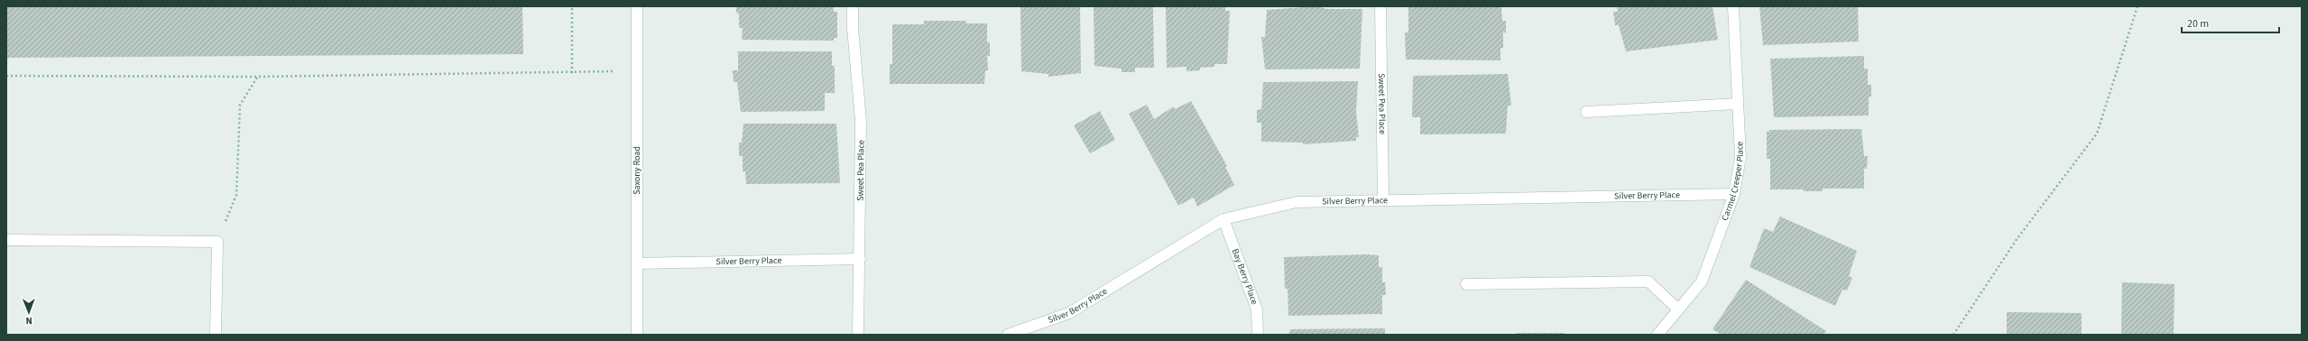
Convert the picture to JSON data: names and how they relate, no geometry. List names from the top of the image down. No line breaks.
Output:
{"streets":{"street":["Sweet Pea Place","Saxony Road","Carmel Creeper Place","Silver Berry Place","Bay Berry Place"]},"crossings":[["Sweet Pea Place","Silver Berry Place"],["Saxony Road","Silver Berry Place"],["Carmel Creeper Place","Silver Berry Place"],["Silver Berry Place","Bay Berry Place"]],"scale_bar":"20 m","north":"bottom"}
